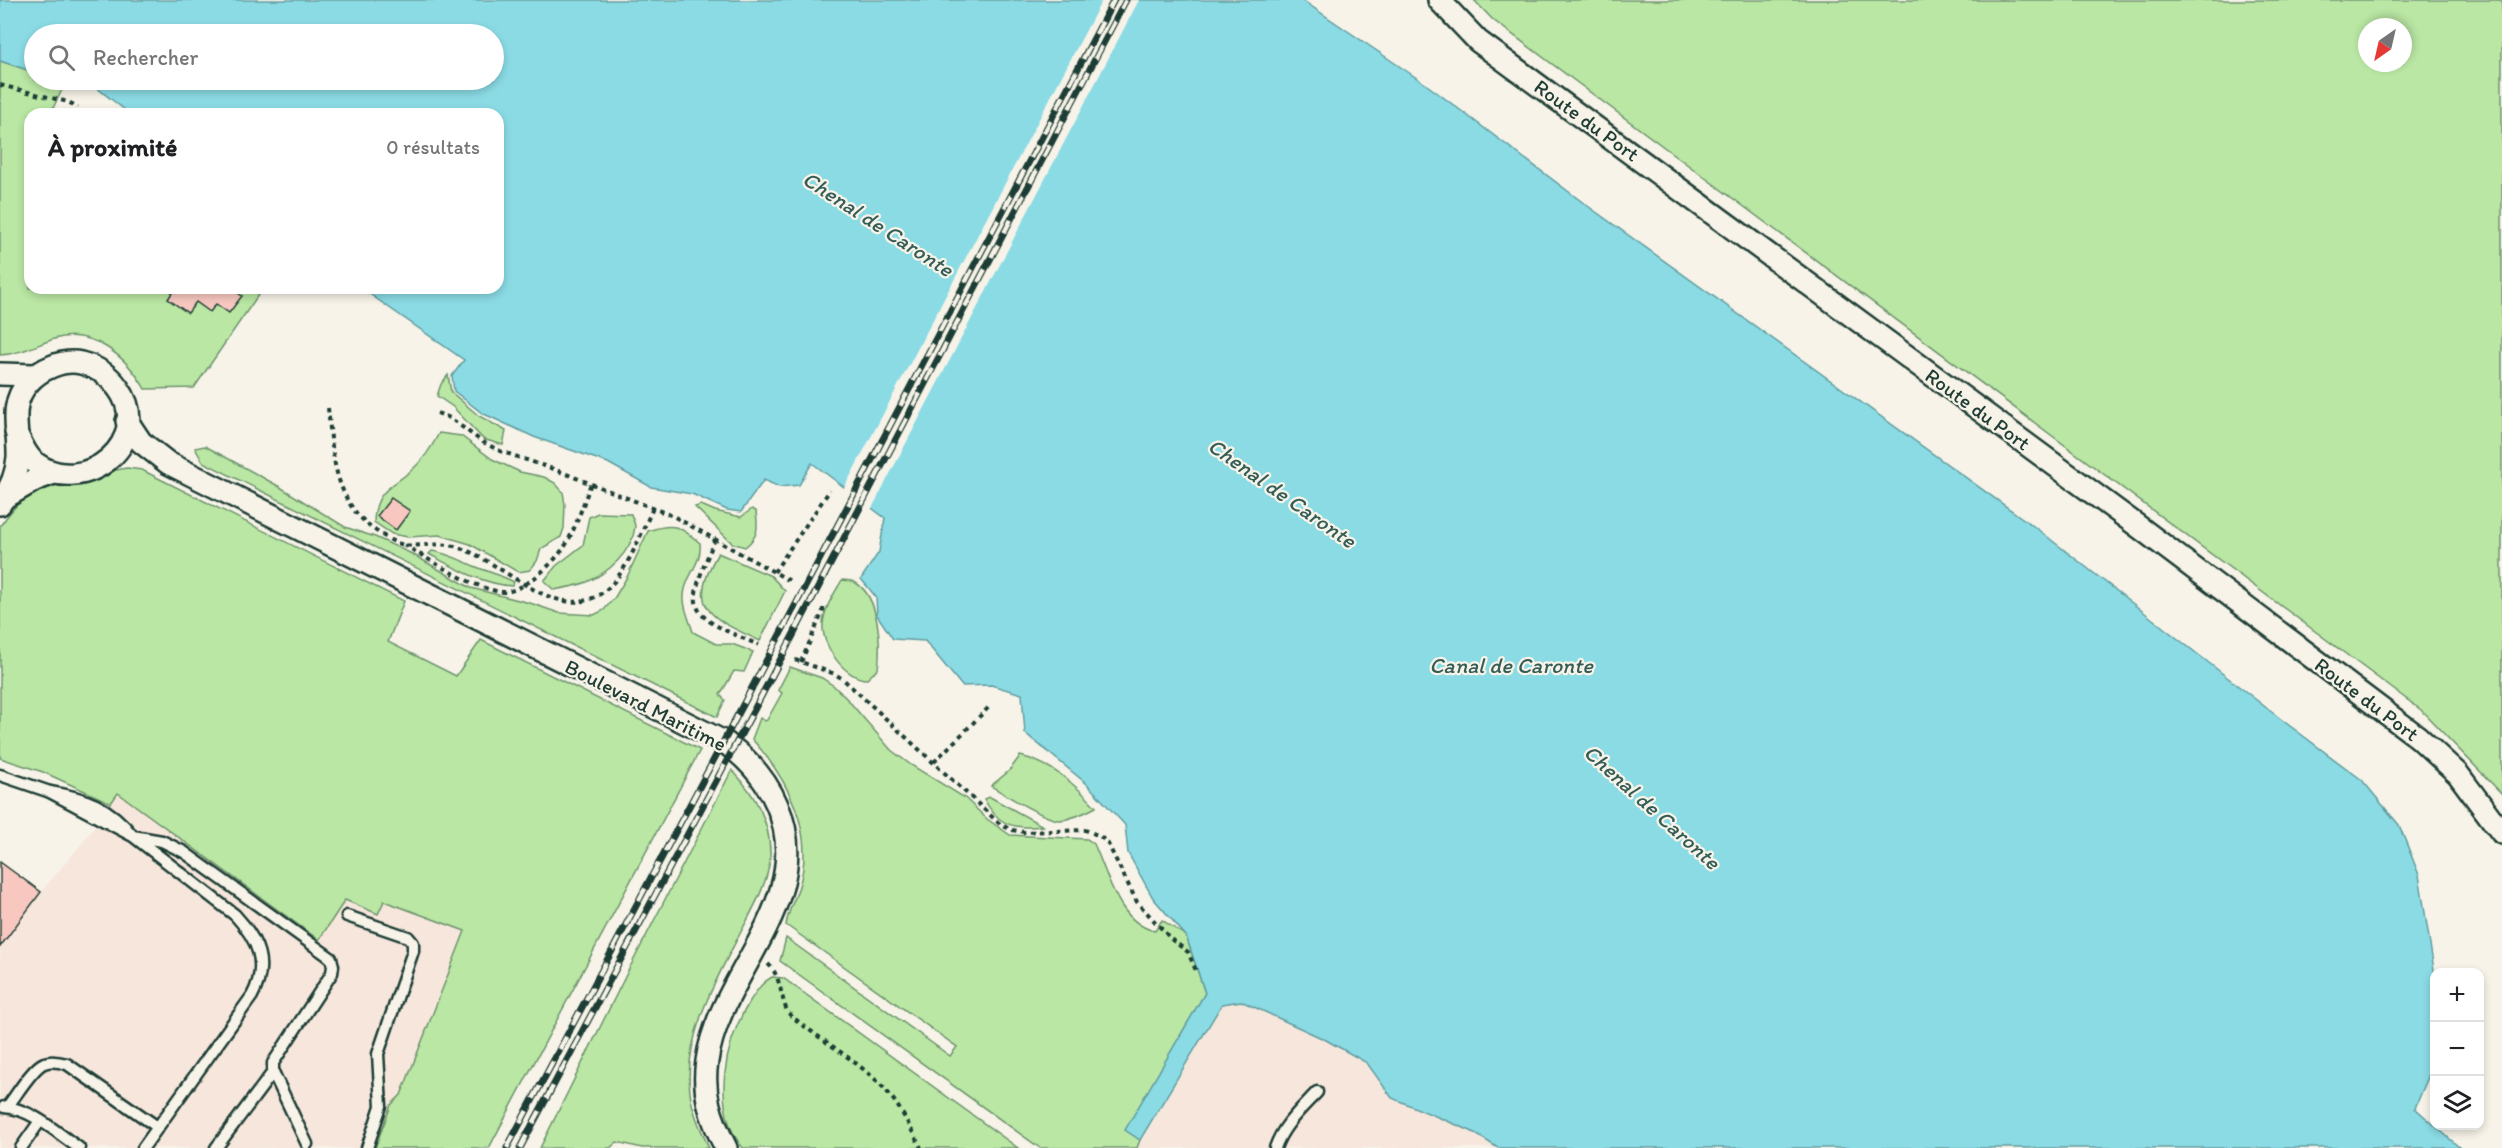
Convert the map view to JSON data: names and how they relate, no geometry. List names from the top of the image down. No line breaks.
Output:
{"streets":{"street":["Route du Port","Boulevard Maritime"]},"water":["Chenal de Caronte","Canal de Caronte"],"north":"bottom left","page":{"search":"Rechercher","heading":["À proximité","0 résultats"],"map_buttons":["+","−"]}}
